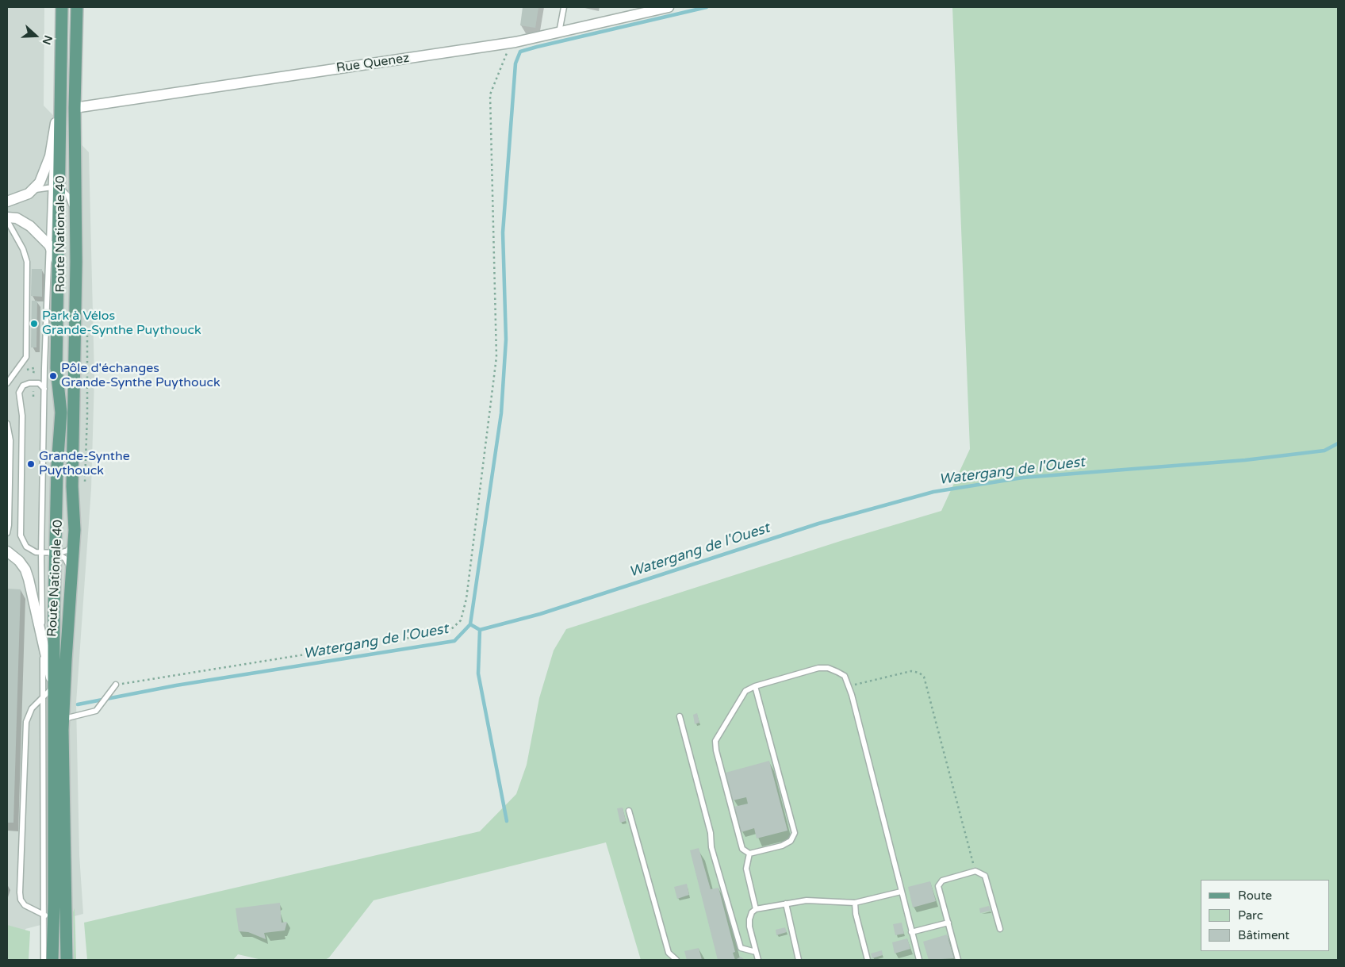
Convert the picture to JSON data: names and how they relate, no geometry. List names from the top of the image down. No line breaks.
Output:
{"streets":{"main road":["Route Nationale 40"],"street":["Rue Quenez"]},"crossings":[["Rue Quenez","Route Nationale 40"]],"water":["Watergang de l'Ouest"],"places":["Park à Vélos Grande-Synthe Puythouck","Pôle d'échanges Grande-Synthe Puythouck","Grande-Synthe Puythouck"],"legend":["Route","Parc","Bâtiment"],"north":"right"}
